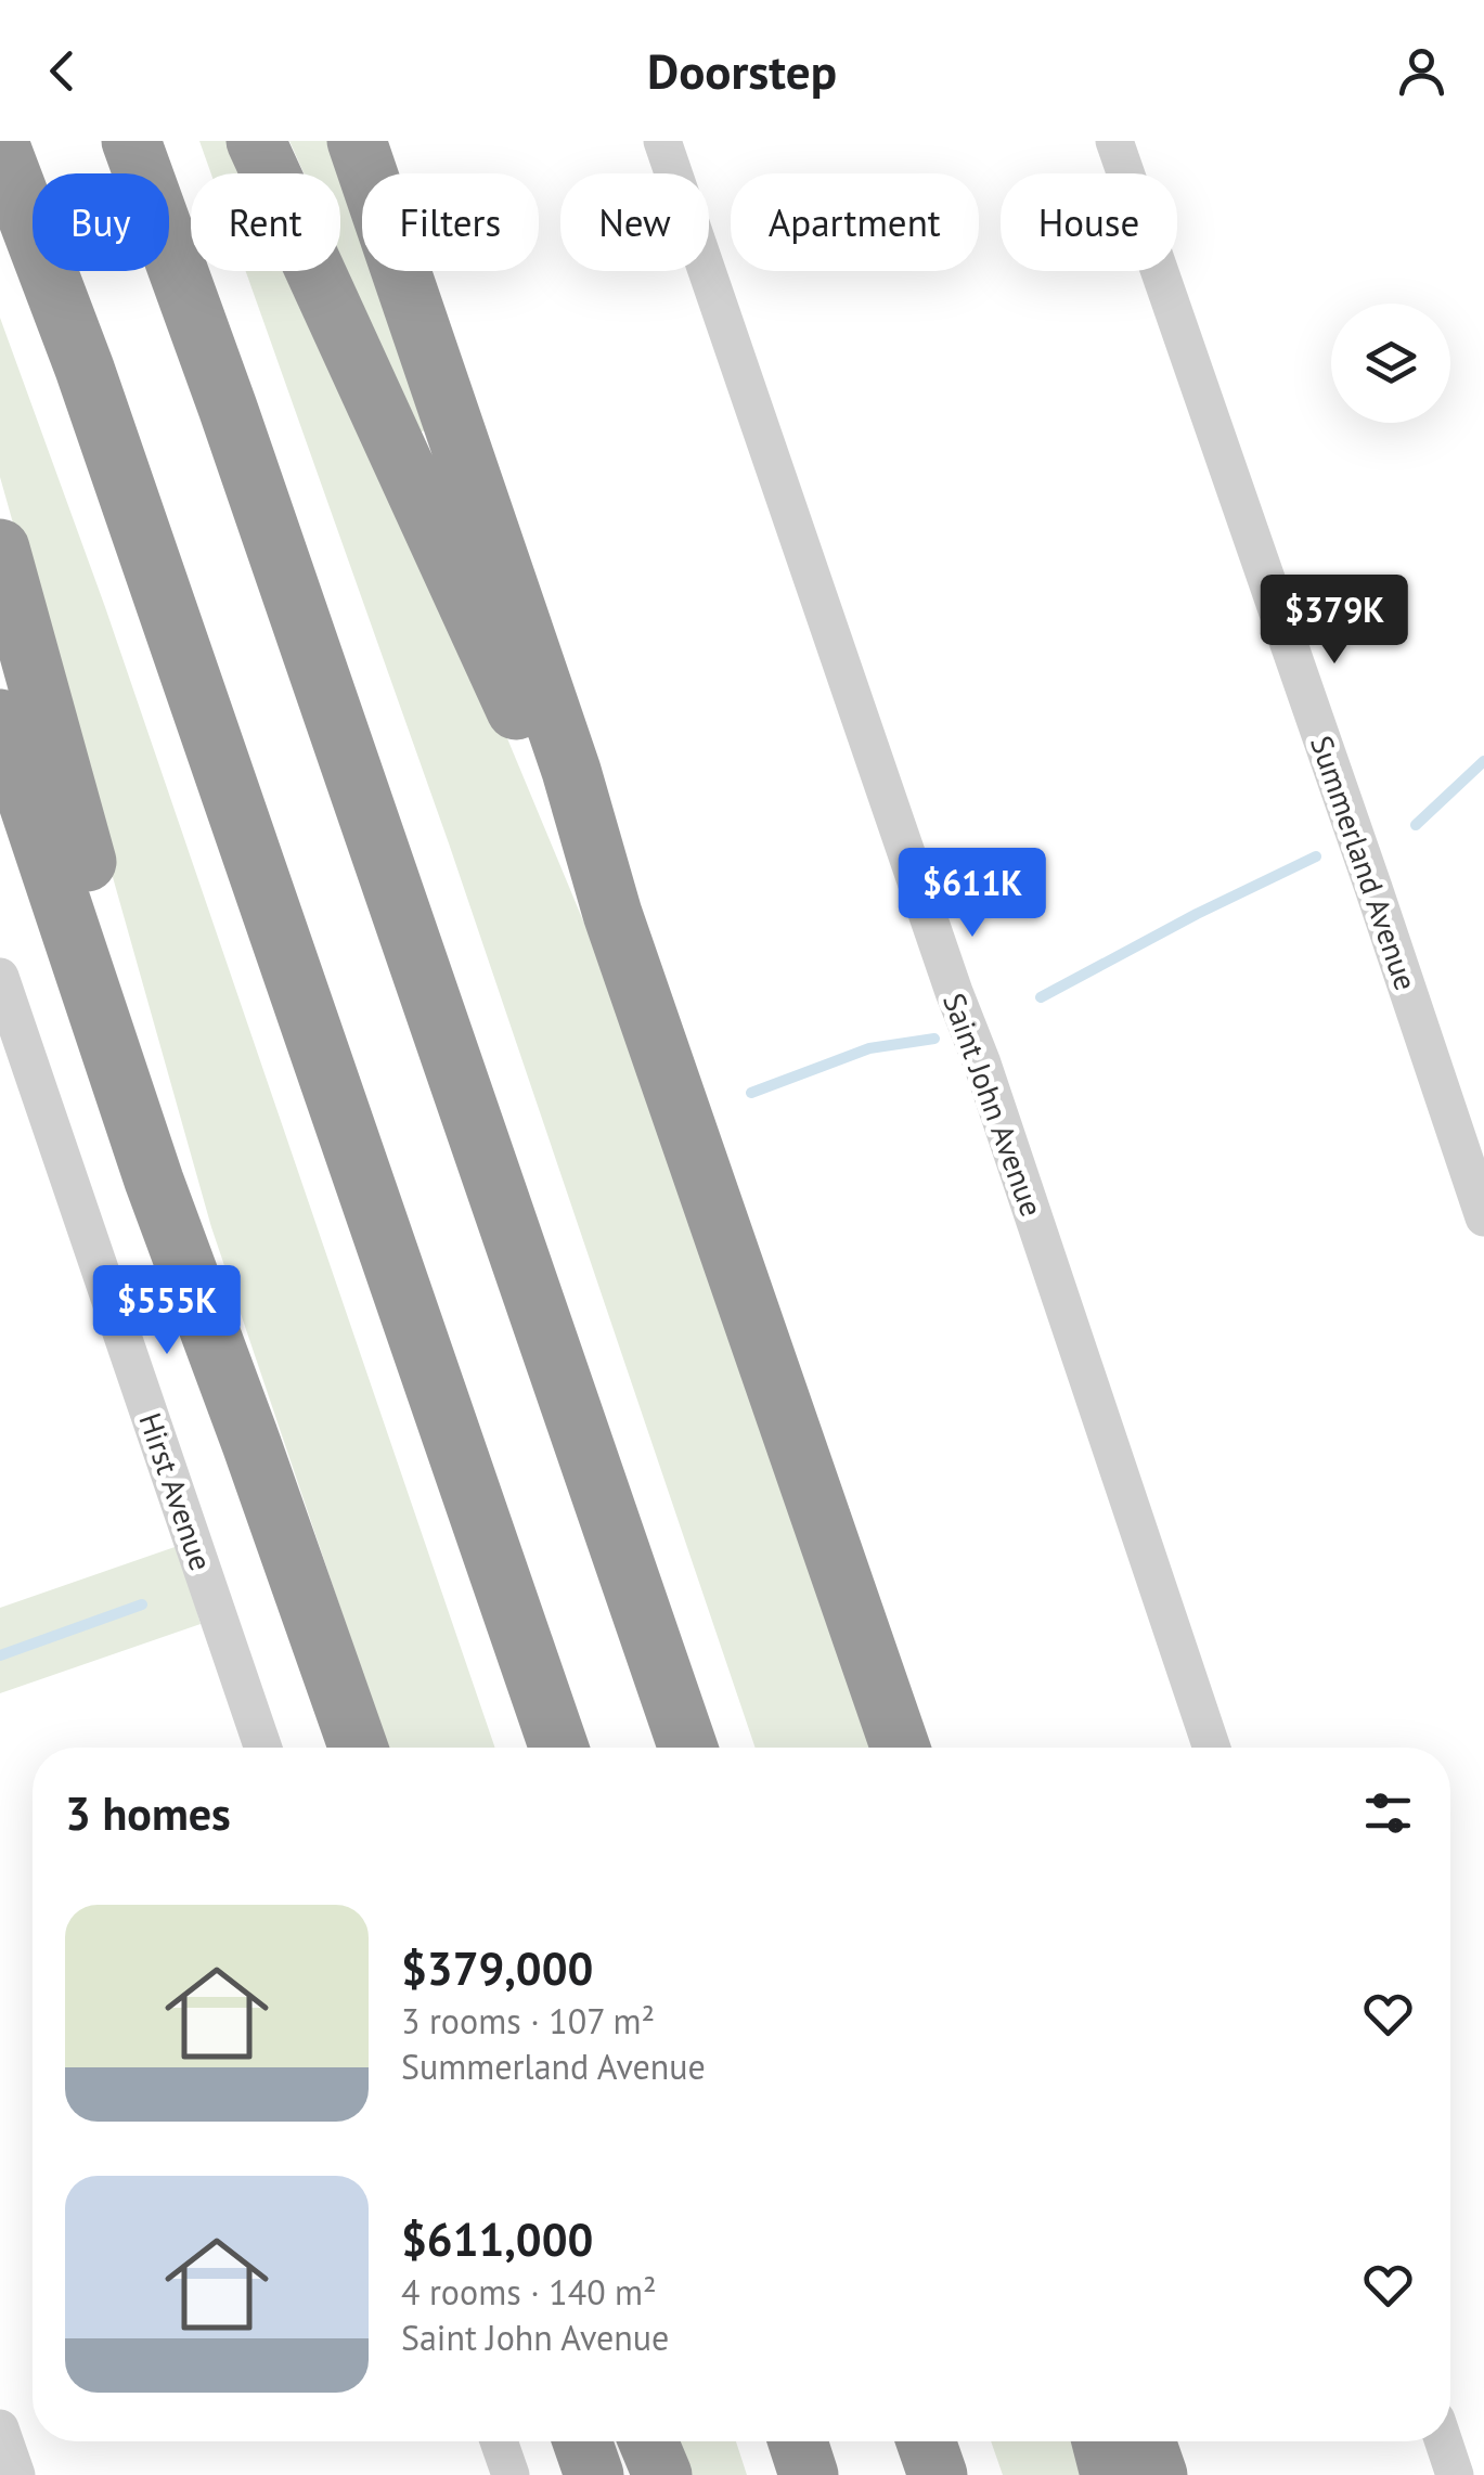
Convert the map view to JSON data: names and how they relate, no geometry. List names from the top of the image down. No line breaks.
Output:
{"streets":{"street":["Summerland Avenue","Saint John Avenue","Hirst Avenue"]},"page":{"header":"Doorstep","chip":["Buy","Rent","Filters","New","Apartment","House"],"price":["$379K","$611K","$555K"],"heading":"3 homes","list":[{"name":"$379,000","note":"3 rooms · 107 m² · Summerland Avenue"},{"name":"$611,000","note":"4 rooms · 140 m² · Saint John Avenue"}]}}
